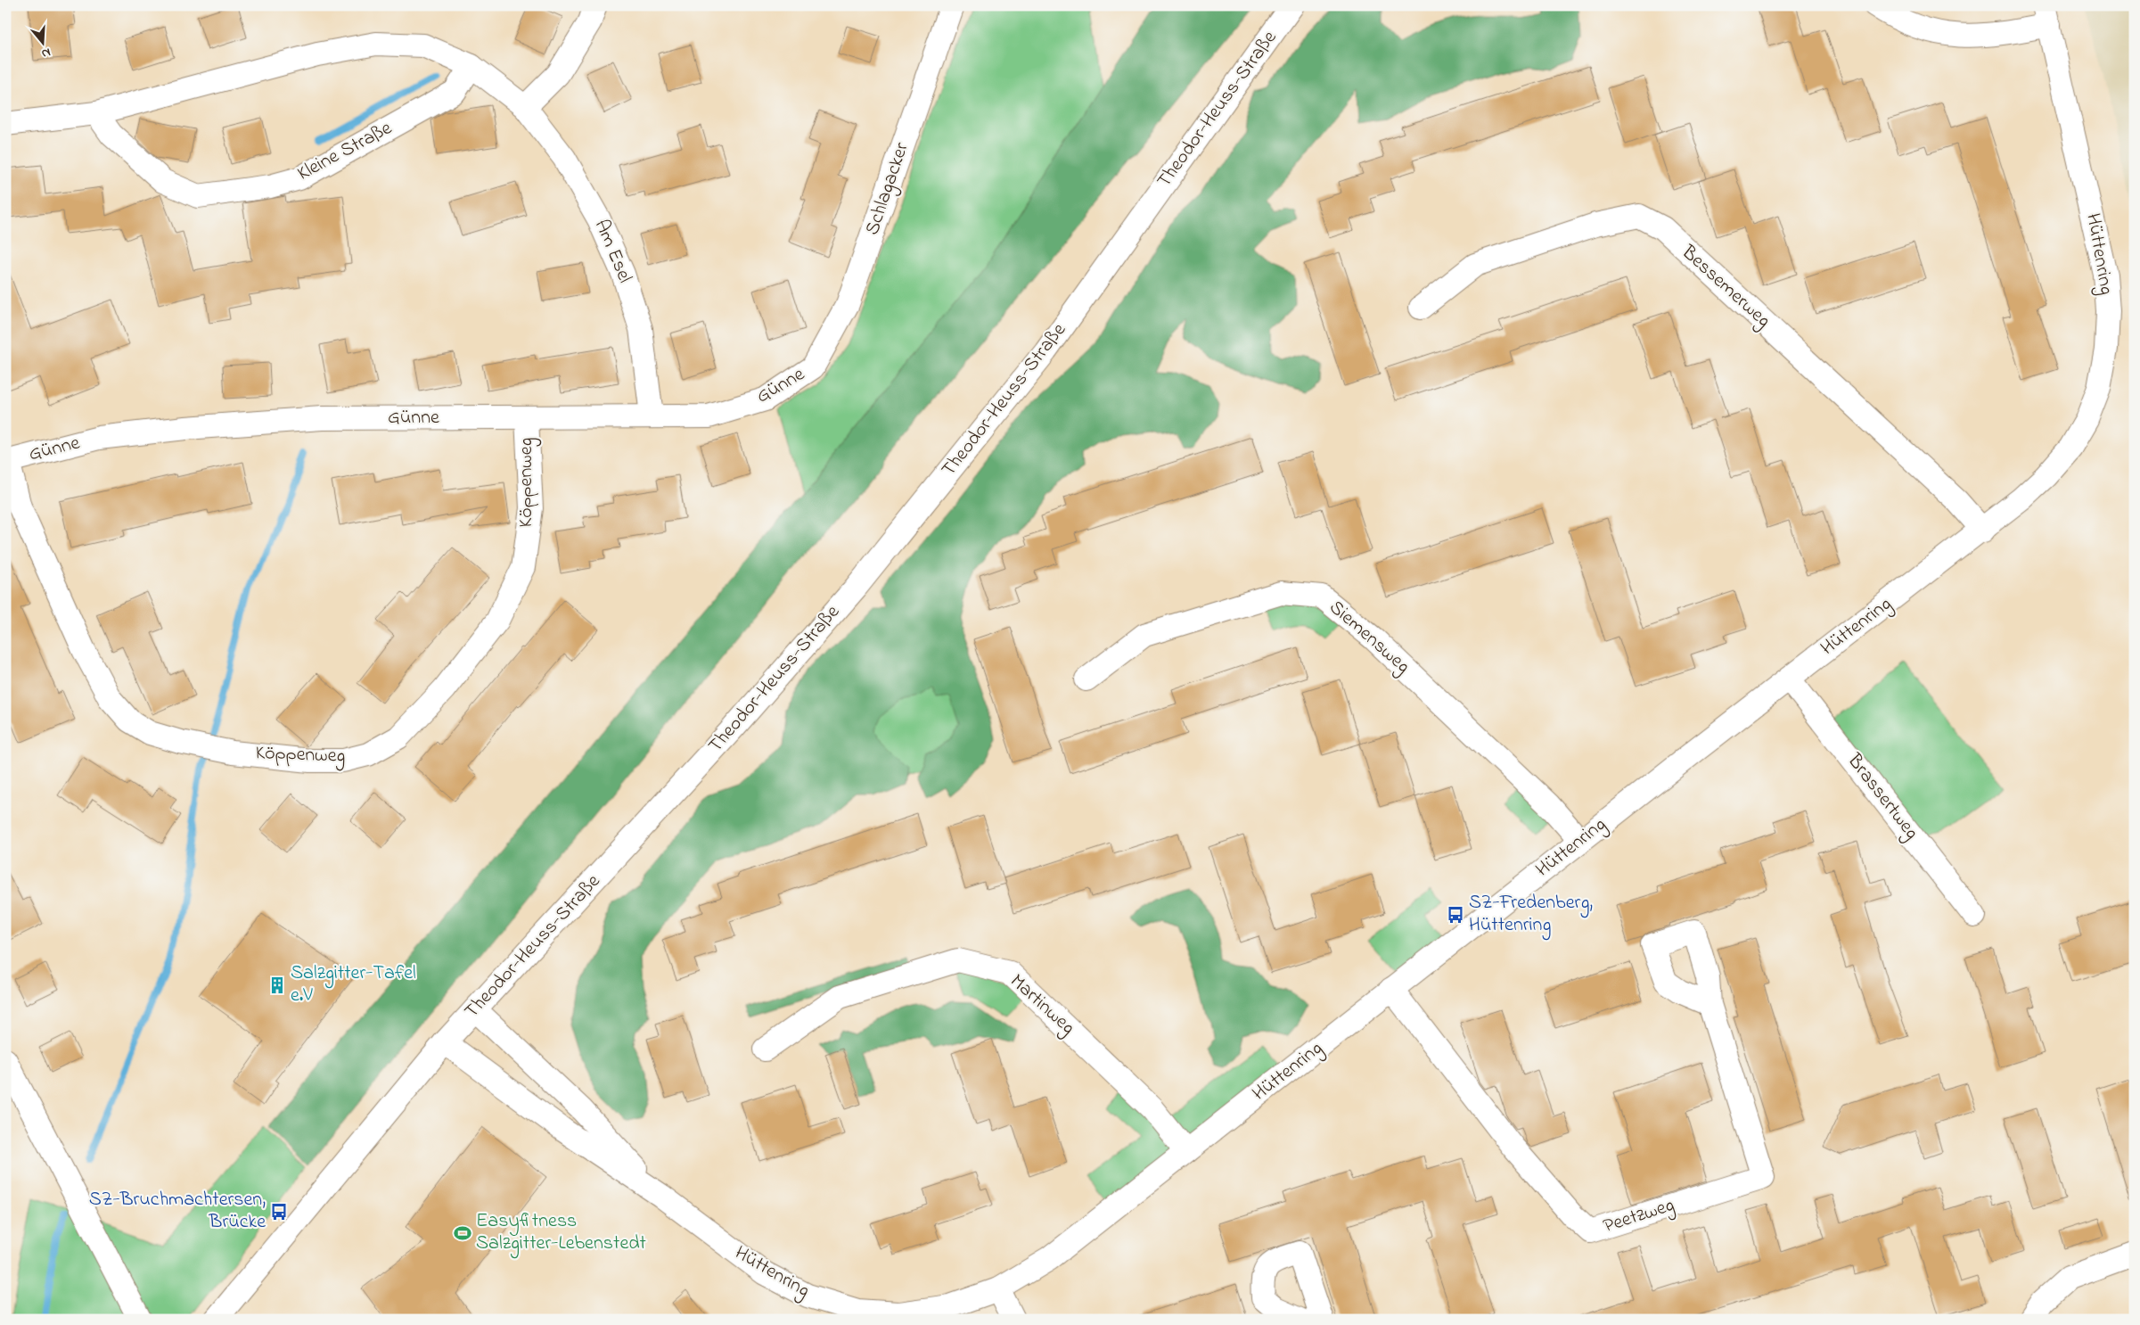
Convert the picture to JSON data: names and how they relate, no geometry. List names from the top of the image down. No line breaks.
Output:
{"streets":{"street":["Theodor-Heuss-Straße","Kleine Straße","Schlagacker","Am Esel","Hüttenring","Bessemerweg","Günne","Köppenweg","Siemensweg","Brassertweg","Martinweg","Peetzweg"]},"crossings":[["Theodor-Heuss-Straße","Hüttenring"],["Schlagacker","Günne"],["Am Esel","Günne"],["Hüttenring","Bessemerweg"],["Hüttenring","Siemensweg"],["Hüttenring","Brassertweg"],["Hüttenring","Martinweg"],["Hüttenring","Peetzweg"],["Günne","Köppenweg"]],"places":{"bus stop":["SZ-Fredenberg, Hüttenring","SZ-Bruchmachtersen, Brücke"],"building":["Salzgitter-Tafel e.V"],"sports":["Easyfitness Salzgitter-Lebenstedt"]},"north":"bottom"}
